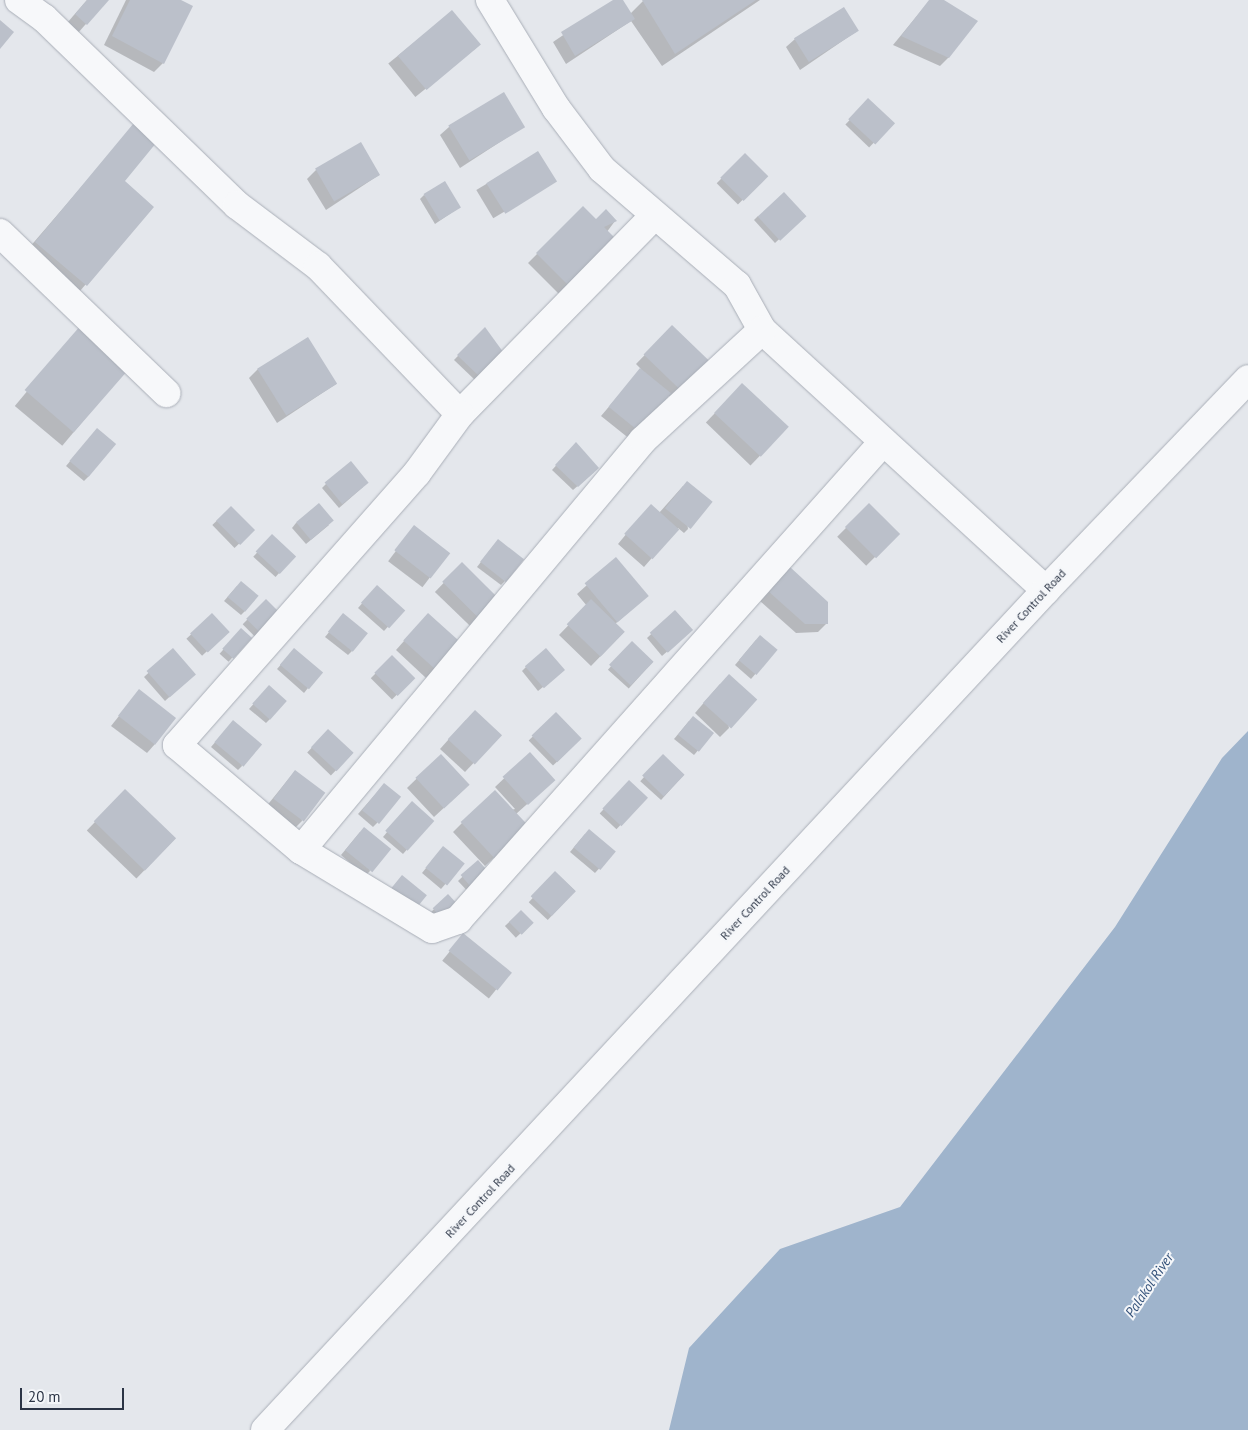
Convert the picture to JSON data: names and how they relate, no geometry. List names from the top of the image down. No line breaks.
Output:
{"streets":{"street":["River Control Road"]},"water":["Palakol River"],"scale_bar":"20 m"}
